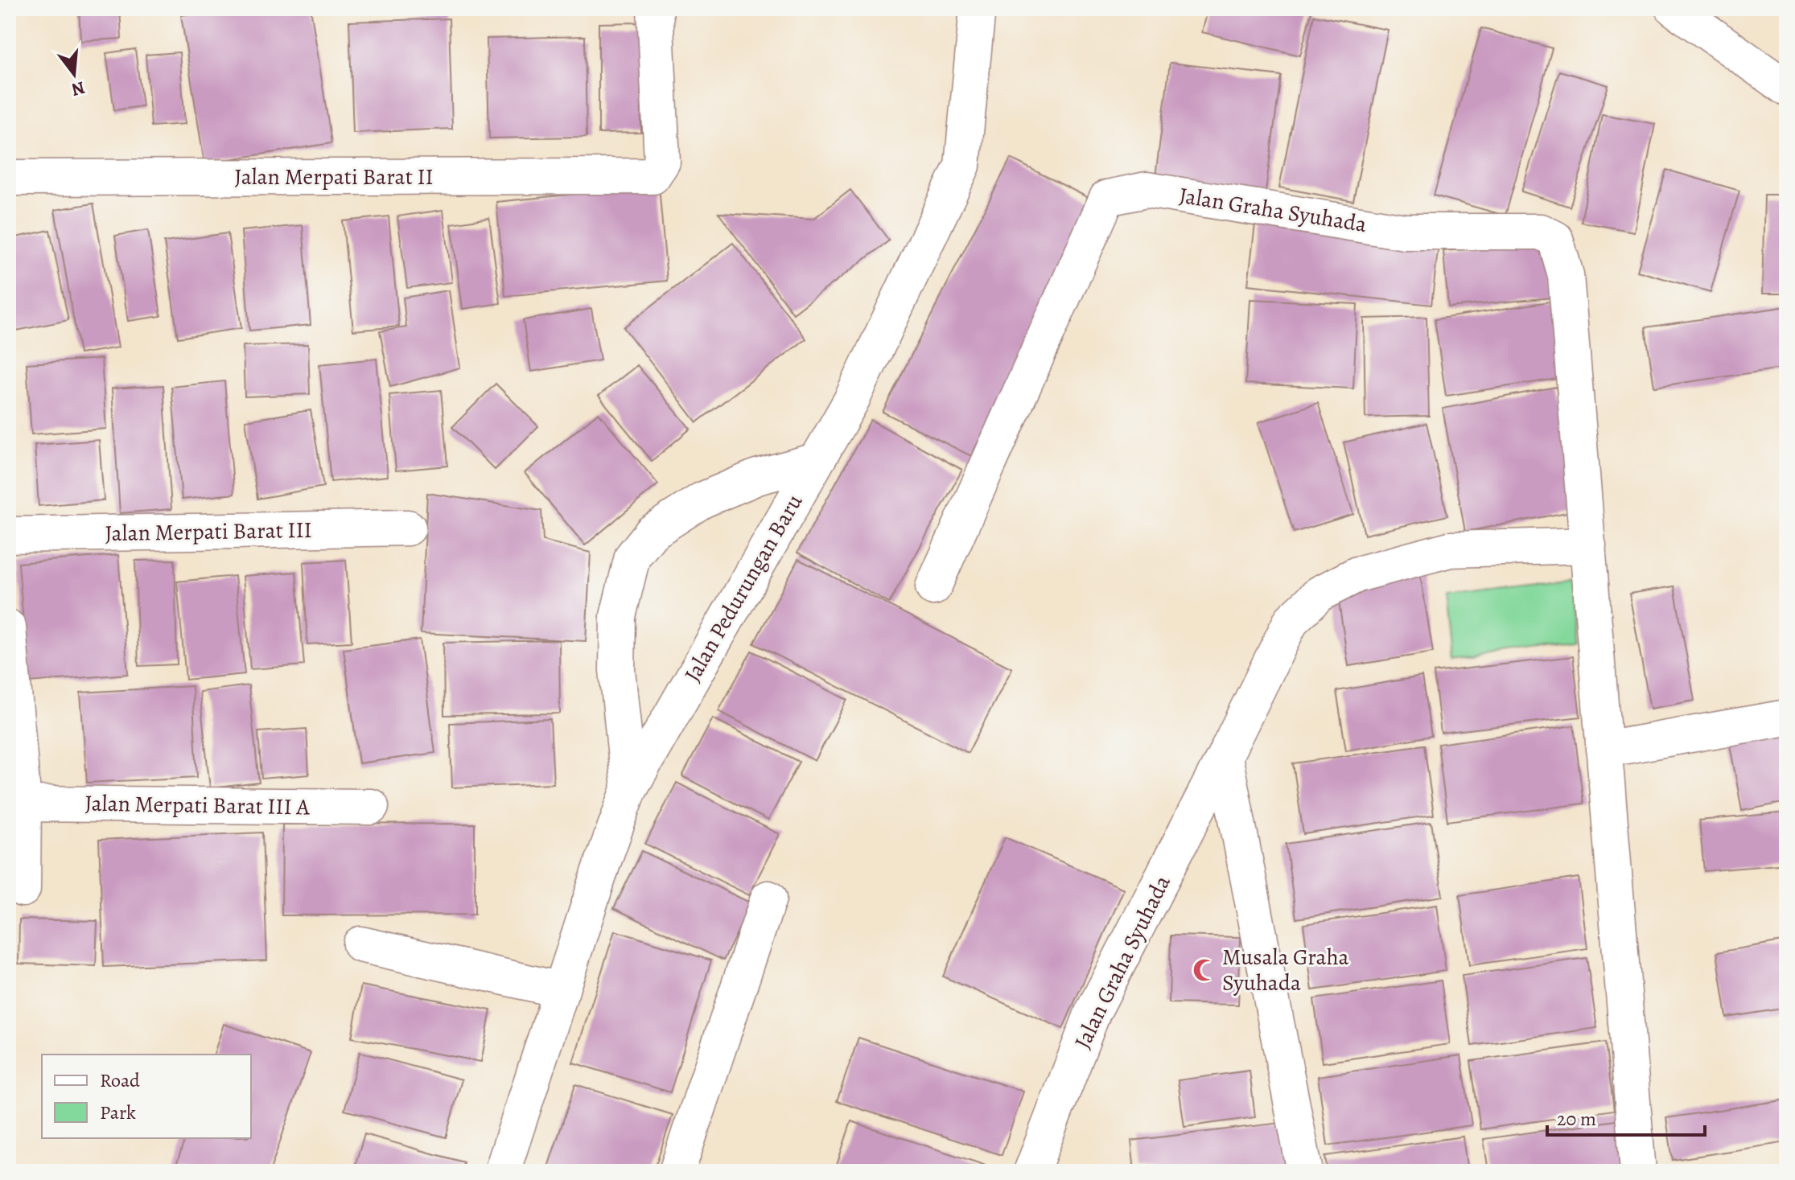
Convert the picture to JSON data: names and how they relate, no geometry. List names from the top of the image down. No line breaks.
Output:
{"streets":{"street":["Jalan Merpati Barat II","Jalan Graha Syuhada","Jalan Merpati Barat III","Jalan Pedurungan Baru","Jalan Merpati Barat III A"]},"places":{"mosque":["Musala Graha Syuhada"]},"legend":["Road","Park"],"scale_bar":"20 m","north":"bottom"}
